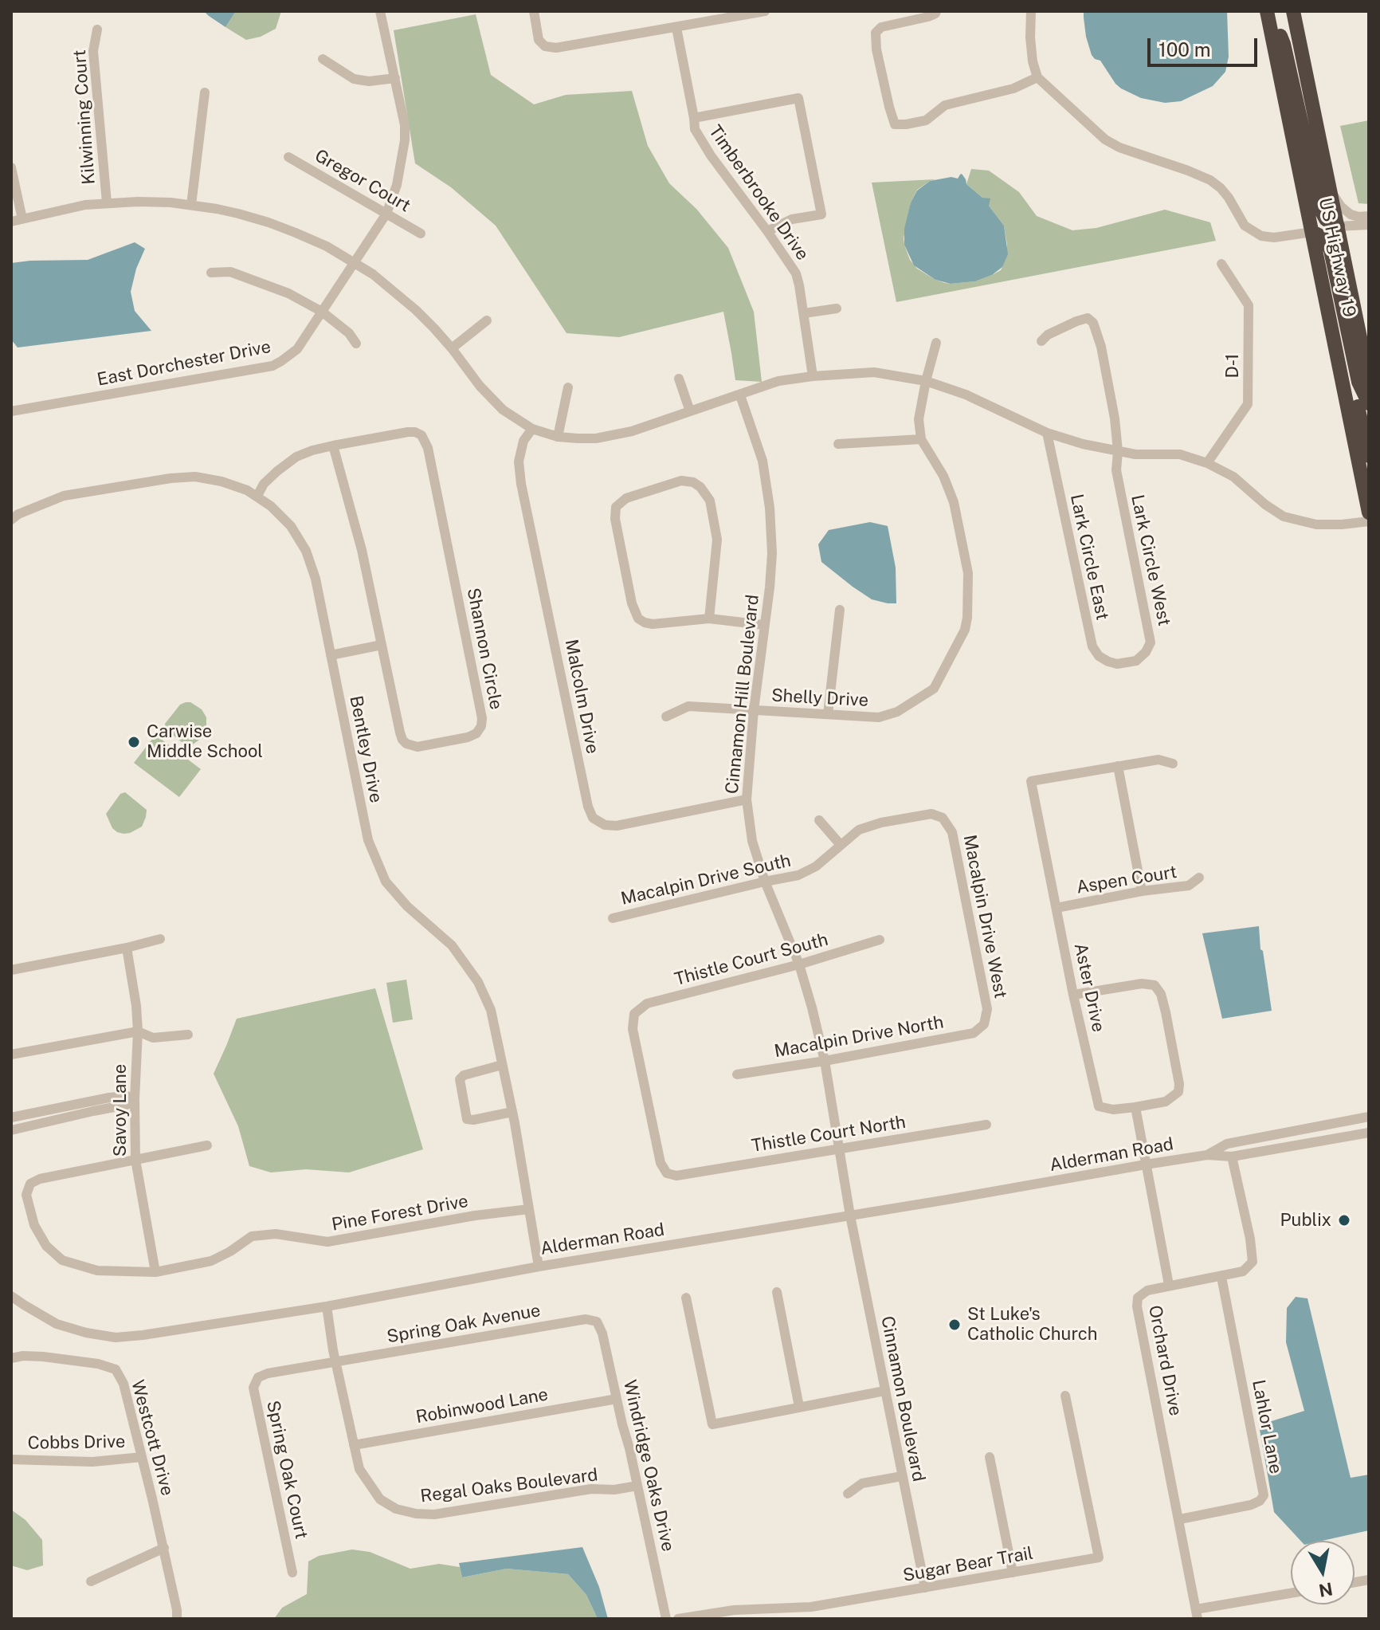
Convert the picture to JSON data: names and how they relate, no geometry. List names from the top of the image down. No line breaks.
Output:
{"streets":{"highway":["US Highway 19"],"street":["Kilwinning Court","Gregor Court","Timberbrooke Drive","East Dorchester Drive","D-1","Lark Circle East","Lark Circle West","Shannon Circle","Cinnamon Hill Boulevard","Malcolm Drive","Shelly Drive","Bentley Drive","Macalpin Drive South","Aspen Court","Macalpin Drive West","Thistle Court South","Aster Drive","Macalpin Drive North","Savoy Lane","Thistle Court North","Alderman Road","Pine Forest Drive","Spring Oak Avenue","Orchard Drive","Cinnamon Boulevard","Robinwood Lane","Lahlor Lane","Westcott Drive","Cobbs Drive","Windridge Oaks Drive","Spring Oak Court","Regal Oaks Boulevard","Sugar Bear Trail"]},"crossings":[["Gregor Court","East Dorchester Drive"],["Lark Circle East","Lark Circle West"],["Shannon Circle","Bentley Drive"],["Cinnamon Hill Boulevard","Malcolm Drive"],["Cinnamon Hill Boulevard","Shelly Drive"],["Cinnamon Hill Boulevard","Macalpin Drive South"],["Cinnamon Hill Boulevard","Thistle Court South"],["Cinnamon Hill Boulevard","Macalpin Drive North"],["Cinnamon Hill Boulevard","Thistle Court North"],["Cinnamon Hill Boulevard","Alderman Road"],["Cinnamon Hill Boulevard","Cinnamon Boulevard"],["Bentley Drive","Alderman Road"],["Bentley Drive","Pine Forest Drive"],["Macalpin Drive South","Macalpin Drive West"],["Aspen Court","Aster Drive"],["Macalpin Drive West","Macalpin Drive North"],["Thistle Court South","Thistle Court North"],["Savoy Lane","Pine Forest Drive"],["Alderman Road","Orchard Drive"],["Alderman Road","Cinnamon Boulevard"],["Alderman Road","Regal Oaks Boulevard"],["Spring Oak Avenue","Windridge Oaks Drive"],["Spring Oak Avenue","Spring Oak Court"],["Spring Oak Avenue","Regal Oaks Boulevard"],["Orchard Drive","Lahlor Lane"],["Cinnamon Boulevard","Sugar Bear Trail"],["Robinwood Lane","Windridge Oaks Drive"],["Robinwood Lane","Regal Oaks Boulevard"],["Westcott Drive","Cobbs Drive"],["Windridge Oaks Drive","Regal Oaks Boulevard"],["Spring Oak Court","Regal Oaks Boulevard"]],"places":["Carwise Middle School","Publix","St Luke's Catholic Church"],"scale_bar":"100 m","north":"bottom"}
